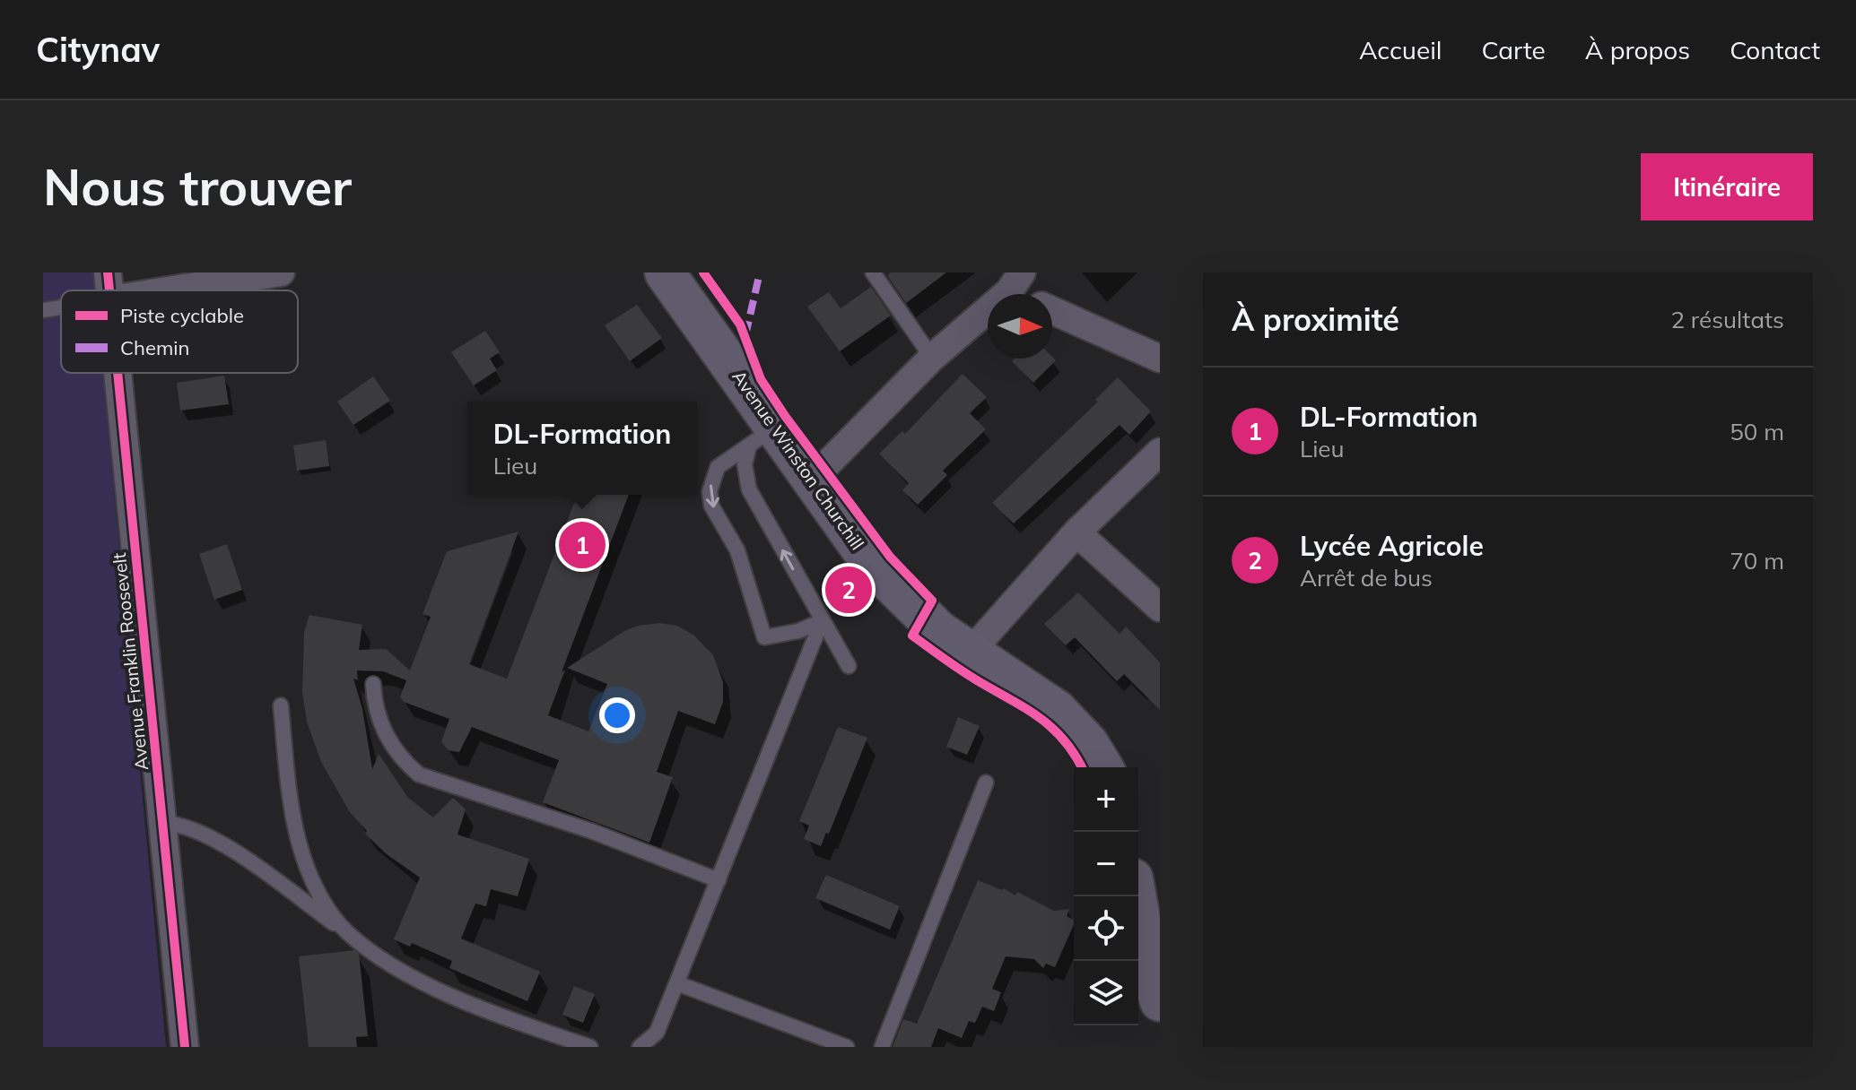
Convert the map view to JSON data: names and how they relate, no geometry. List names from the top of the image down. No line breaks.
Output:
{"streets":{"main road":["Avenue Winston Churchill"],"street":["Avenue Franklin Roosevelt"]},"legend":["Piste cyclable","Chemin"],"north":"right","page":{"header":"Citynav","nav":["Accueil","Carte","À propos","Contact"],"buttons":"Itinéraire","title":"Nous trouver","heading":["À proximité","2 résultats"],"list":[{"mark":"1","name":"DL-Formation","note":"Lieu","value":"50 m"},{"mark":"2","name":"Lycée Agricole","note":"Arrêt de bus","value":"70 m"}],"popup":["DL-Formation","Lieu"],"pins":["1","2"],"map_buttons":["+","−"]}}
